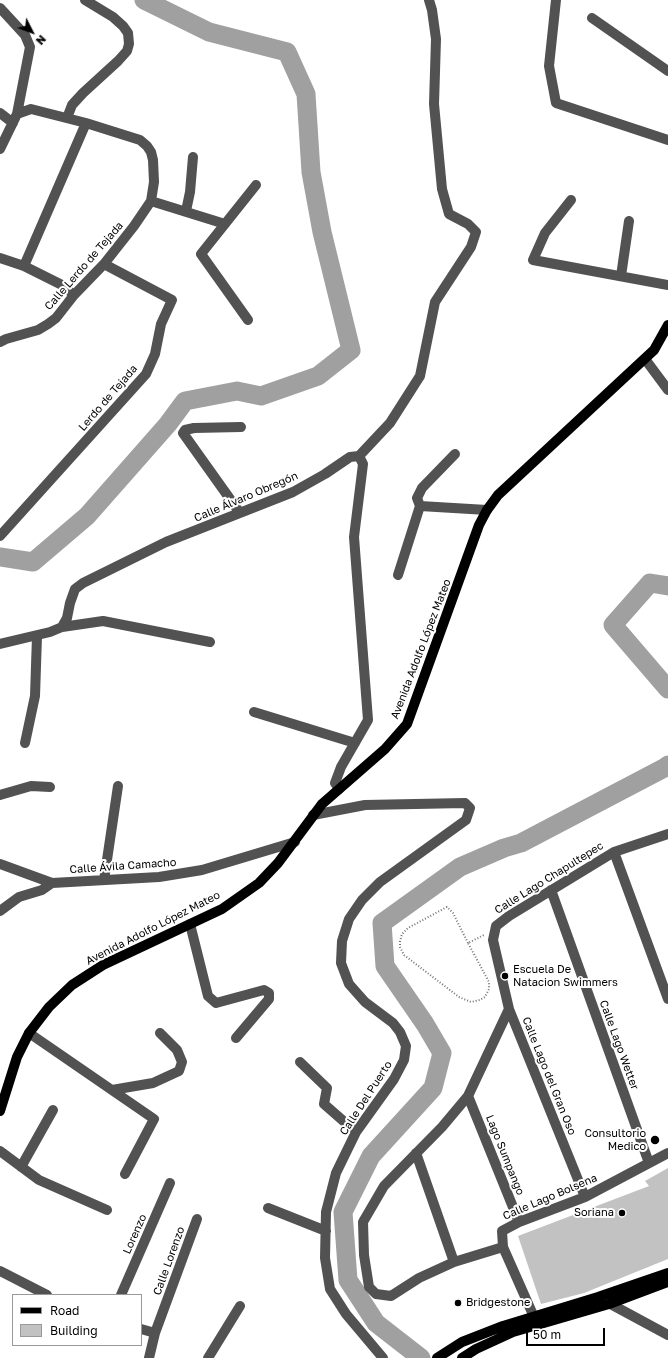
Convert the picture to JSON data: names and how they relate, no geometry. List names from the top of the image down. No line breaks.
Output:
{"streets":{"main road":["Avenida Adolfo López Mateo"],"street":["Calle Lerdo de Tejada","Lerdo de Tejada","Calle Álvaro Obregón","Calle Ávila Camacho","Calle Lago Chapultepec","Calle Lago Wetter","Calle Lago del Gran Oso","Calle Del Puerto","Lago Sumpango","Calle Lago Bolsena","Lorenzo","Calle Lorenzo"]},"crossings":[["Calle Lerdo de Tejada","Lerdo de Tejada"],["Avenida Adolfo López Mateo","Calle Ávila Camacho"],["Avenida Adolfo López Mateo","Calle Del Puerto"],["Calle Lago Chapultepec","Calle Lago Wetter"],["Calle Lago Chapultepec","Calle Lago del Gran Oso"],["Calle Lago Wetter","Calle Lago Bolsena"],["Calle Lago del Gran Oso","Calle Lago Bolsena"],["Lago Sumpango","Calle Lago Bolsena"]],"places":["Escuela De Natacion Swimmers","Consultorio Medico","Soriana","Bridgestone"],"legend":["Road","Building"],"scale_bar":"50 m","north":"bottom right"}
